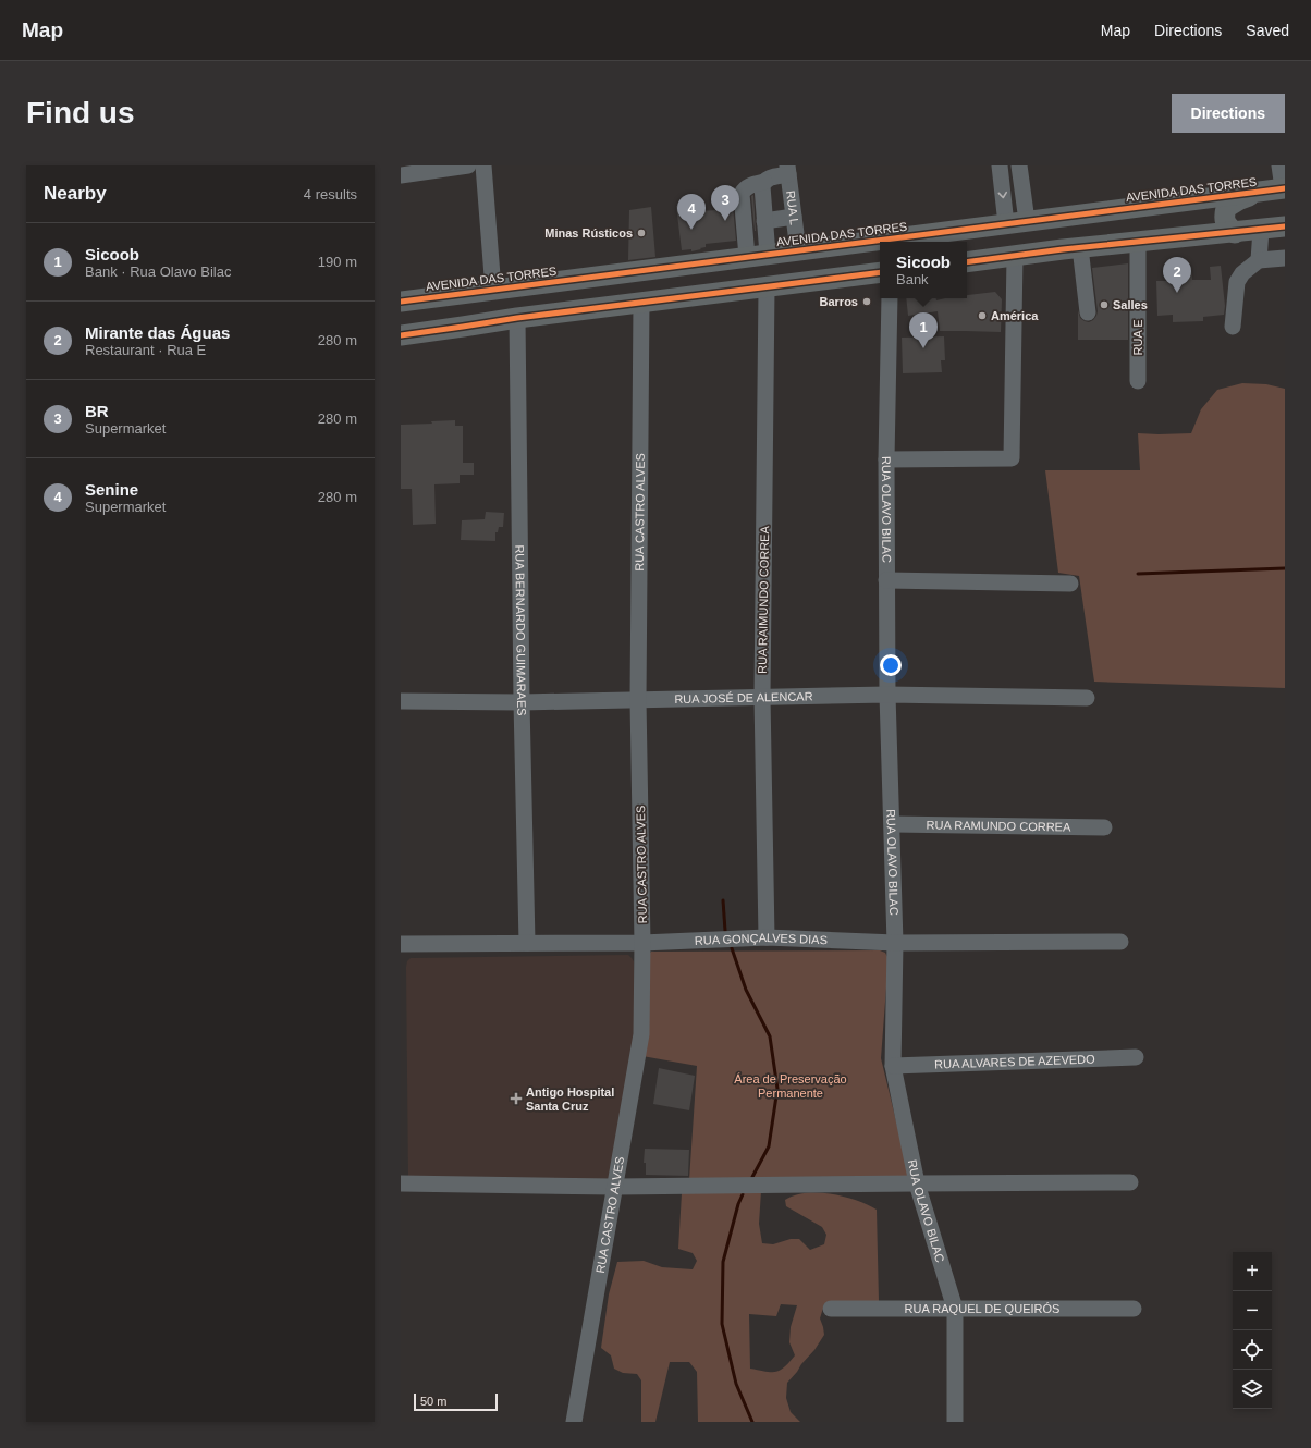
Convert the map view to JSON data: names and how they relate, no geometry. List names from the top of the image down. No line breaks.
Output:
{"streets":{"main road":["AVENIDA DAS TORRES"],"street":["RUA L","RUA E","RUA OLAVO BILAC","RUA CASTRO ALVES","RUA RAIMUNDO CORREA","RUA BERNARDO GUIMARAES","RUA JOSÉ DE ALENCAR","RUA RAMUNDO CORREA","RUA GONÇALVES DIAS","RUA ALVARES DE AZEVEDO","RUA RAQUEL DE QUEIRÓS"]},"crossings":[["AVENIDA DAS TORRES","RUA L"],["RUA OLAVO BILAC","RUA JOSÉ DE ALENCAR"],["RUA OLAVO BILAC","RUA RAMUNDO CORREA"],["RUA OLAVO BILAC","RUA GONÇALVES DIAS"],["RUA OLAVO BILAC","RUA ALVARES DE AZEVEDO"],["RUA OLAVO BILAC","RUA RAQUEL DE QUEIRÓS"],["RUA CASTRO ALVES","RUA JOSÉ DE ALENCAR"],["RUA CASTRO ALVES","RUA GONÇALVES DIAS"],["RUA RAIMUNDO CORREA","RUA JOSÉ DE ALENCAR"],["RUA RAIMUNDO CORREA","RUA GONÇALVES DIAS"],["RUA BERNARDO GUIMARAES","RUA JOSÉ DE ALENCAR"],["RUA BERNARDO GUIMARAES","RUA GONÇALVES DIAS"]],"parks":["Área de Preservação Permanente"],"places":{"other":["Minas Rústicos","Barros","Salles","América"],"health":["Antigo Hospital Santa Cruz"]},"scale_bar":"50 m","page":{"header":"Map","nav":["Map","Directions","Saved"],"buttons":"Directions","title":"Find us","heading":["Nearby","4 results"],"pins":["3","4","2","1"],"list":[{"mark":"1","name":"Sicoob","note":"Bank · Rua Olavo Bilac","value":"190 m"},{"mark":"2","name":"Mirante das Águas","note":"Restaurant · Rua E","value":"280 m"},{"mark":"3","name":"BR","note":"Supermarket","value":"280 m"},{"mark":"4","name":"Senine","note":"Supermarket","value":"280 m"}],"popup":["Sicoob","Bank"],"map_buttons":["+","−"],"scale":"50 m"}}
